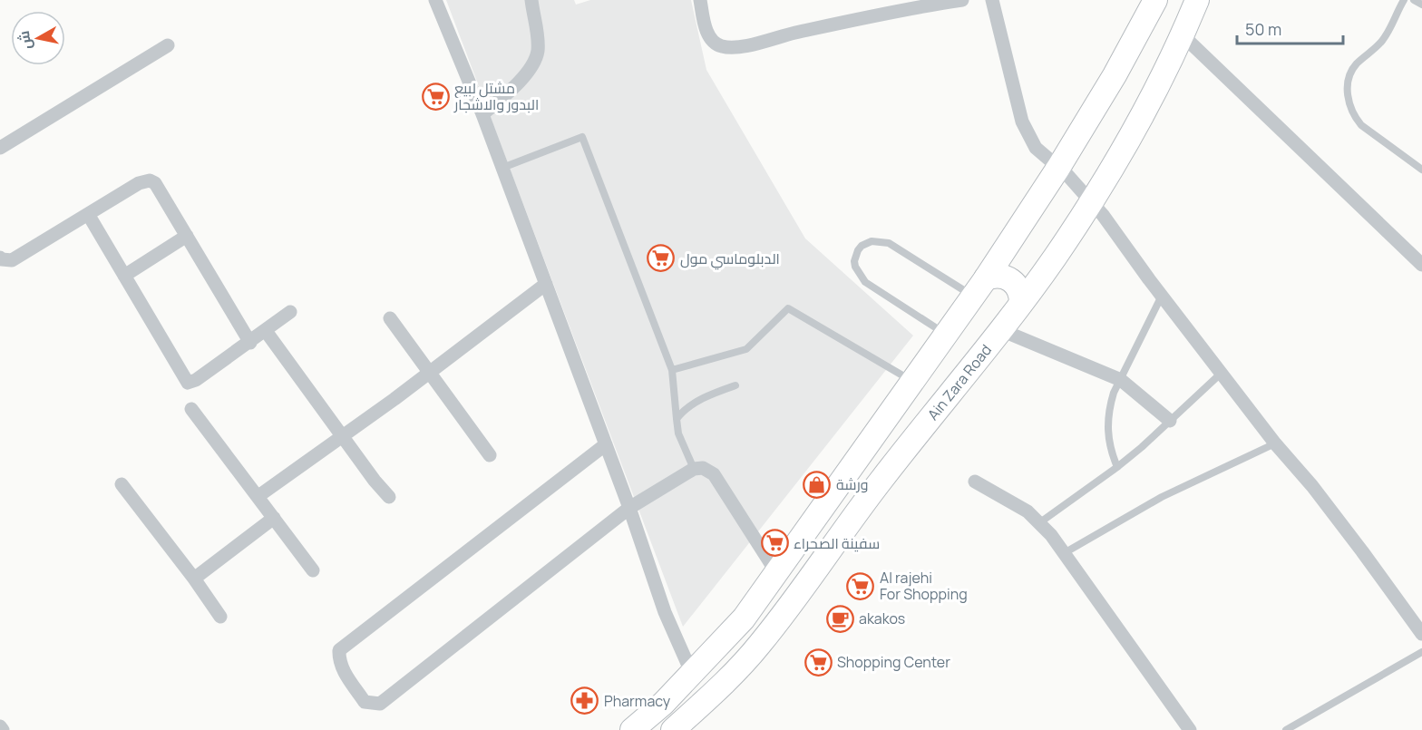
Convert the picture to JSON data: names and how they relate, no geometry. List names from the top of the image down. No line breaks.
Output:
{"streets":{"main road":["Ain Zara Road"]},"places":{"supermarket":["مشتل لبيع البدور والاشجار","الدبلوماسي مول","سفينة الصحراء","Al rajehi For Shopping","Shopping Center"],"shop":["ورشة"],"cafe":["akakos"],"pharmacy":["Pharmacy"]},"scale_bar":"50 m","north":"left"}
